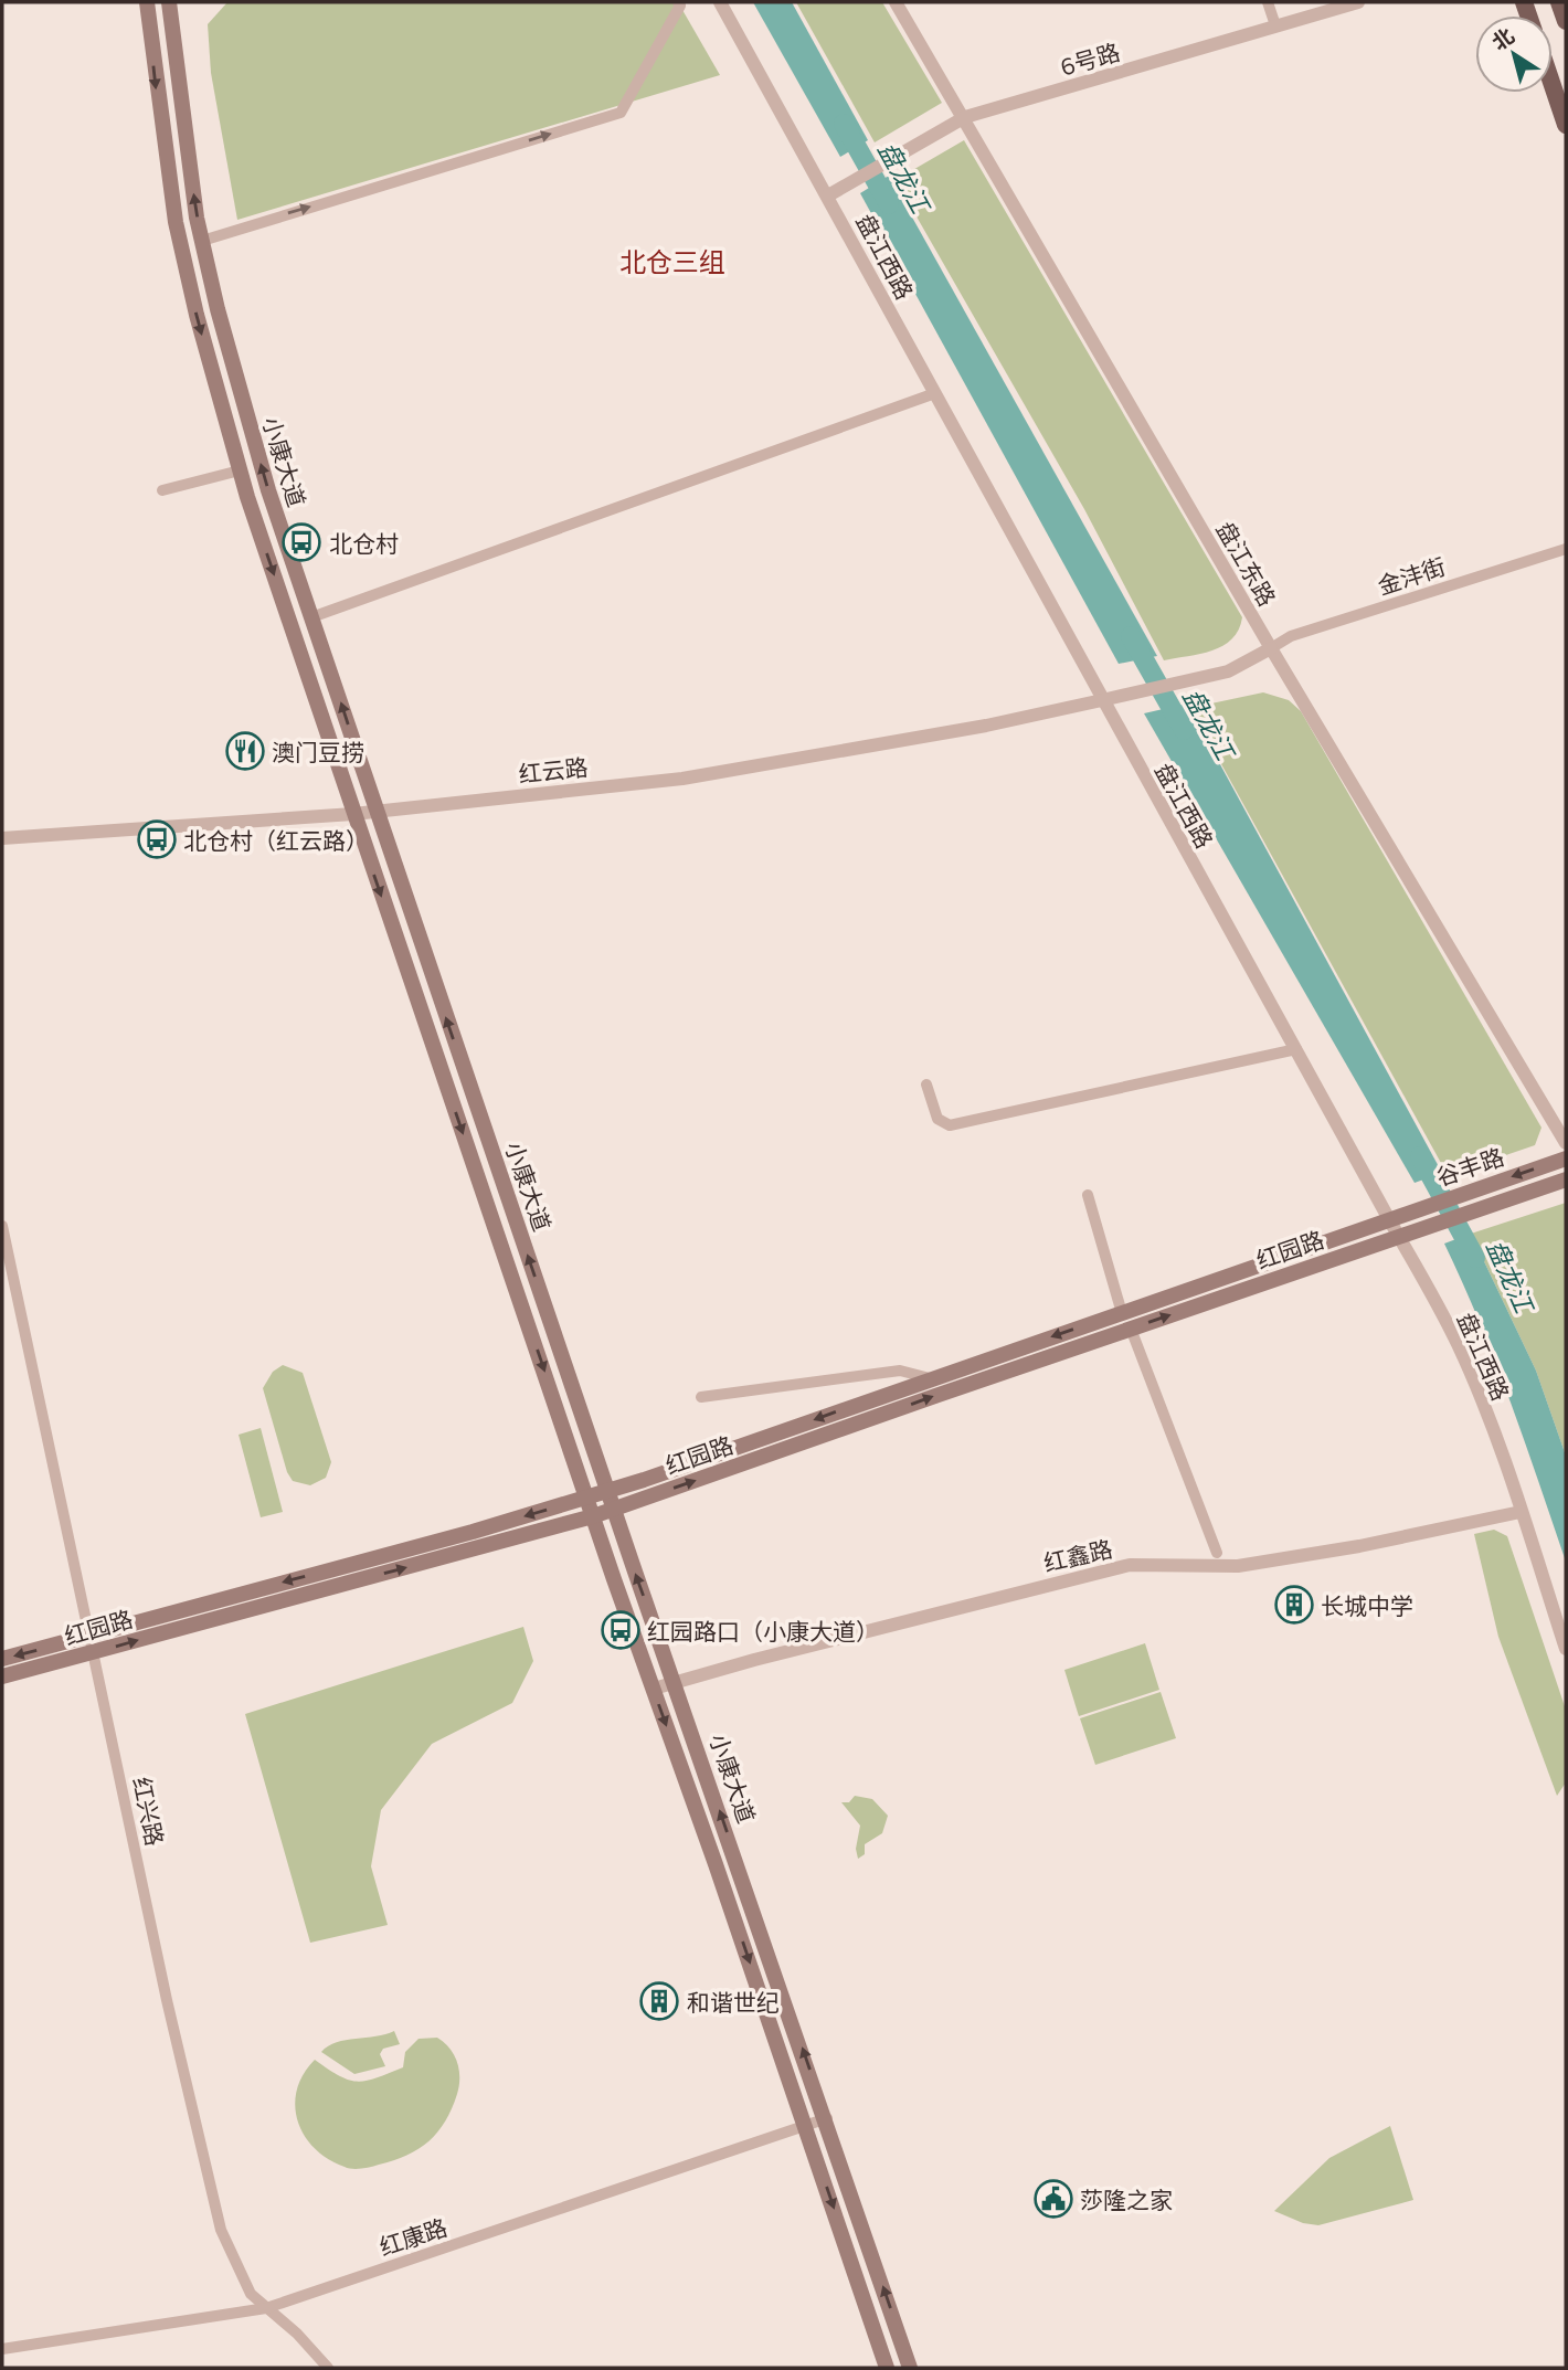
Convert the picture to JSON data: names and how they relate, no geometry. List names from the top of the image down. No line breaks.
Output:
{"streets":{"main road":["小康大道","谷丰路","红园路"],"street":["6号路","盘江西路","盘江东路","金沣街","红云路","红鑫路","红兴路","红康路"]},"crossings":[["6号路","盘江西路"],["6号路","盘江东路"],["盘江西路","红云路"],["盘江西路","谷丰路"],["盘江西路","红园路"],["盘江西路","红鑫路"],["小康大道","红云路"],["小康大道","红园路"],["小康大道","红鑫路"],["小康大道","红康路"],["盘江东路","金沣街"],["盘江东路","红云路"],["金沣街","红云路"],["谷丰路","红园路"],["红园路","红兴路"],["红兴路","红康路"]],"districts":["北仓三组"],"water":["盘龙江"],"places":{"bus stop":["北仓村","北仓村（红云路）","红园路口（小康大道）"],"restaurant":["澳门豆捞"],"building":["长城中学","和谐世纪"],"public building":["莎隆之家"]},"north":"top left"}
